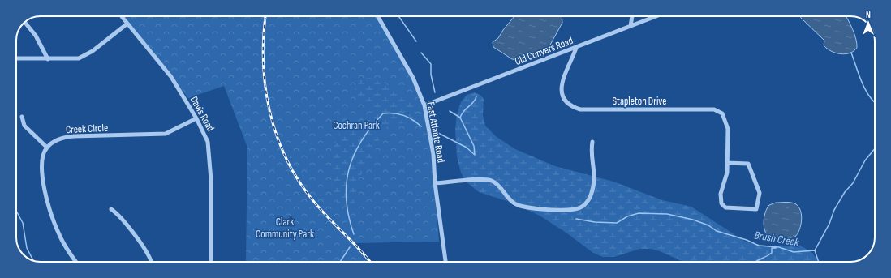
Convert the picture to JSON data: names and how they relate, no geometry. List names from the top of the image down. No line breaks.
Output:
{"streets":{"street":["Old Conyers Road","Stapleton Drive","Davis Road","Creek Circle","East Atlanta Road"]},"crossings":[["Old Conyers Road","Stapleton Drive"],["Old Conyers Road","East Atlanta Road"],["Davis Road","Creek Circle"]],"water":["Brush Creek"],"parks":["Cochran Park","Clark Community Park"],"north":"top"}
